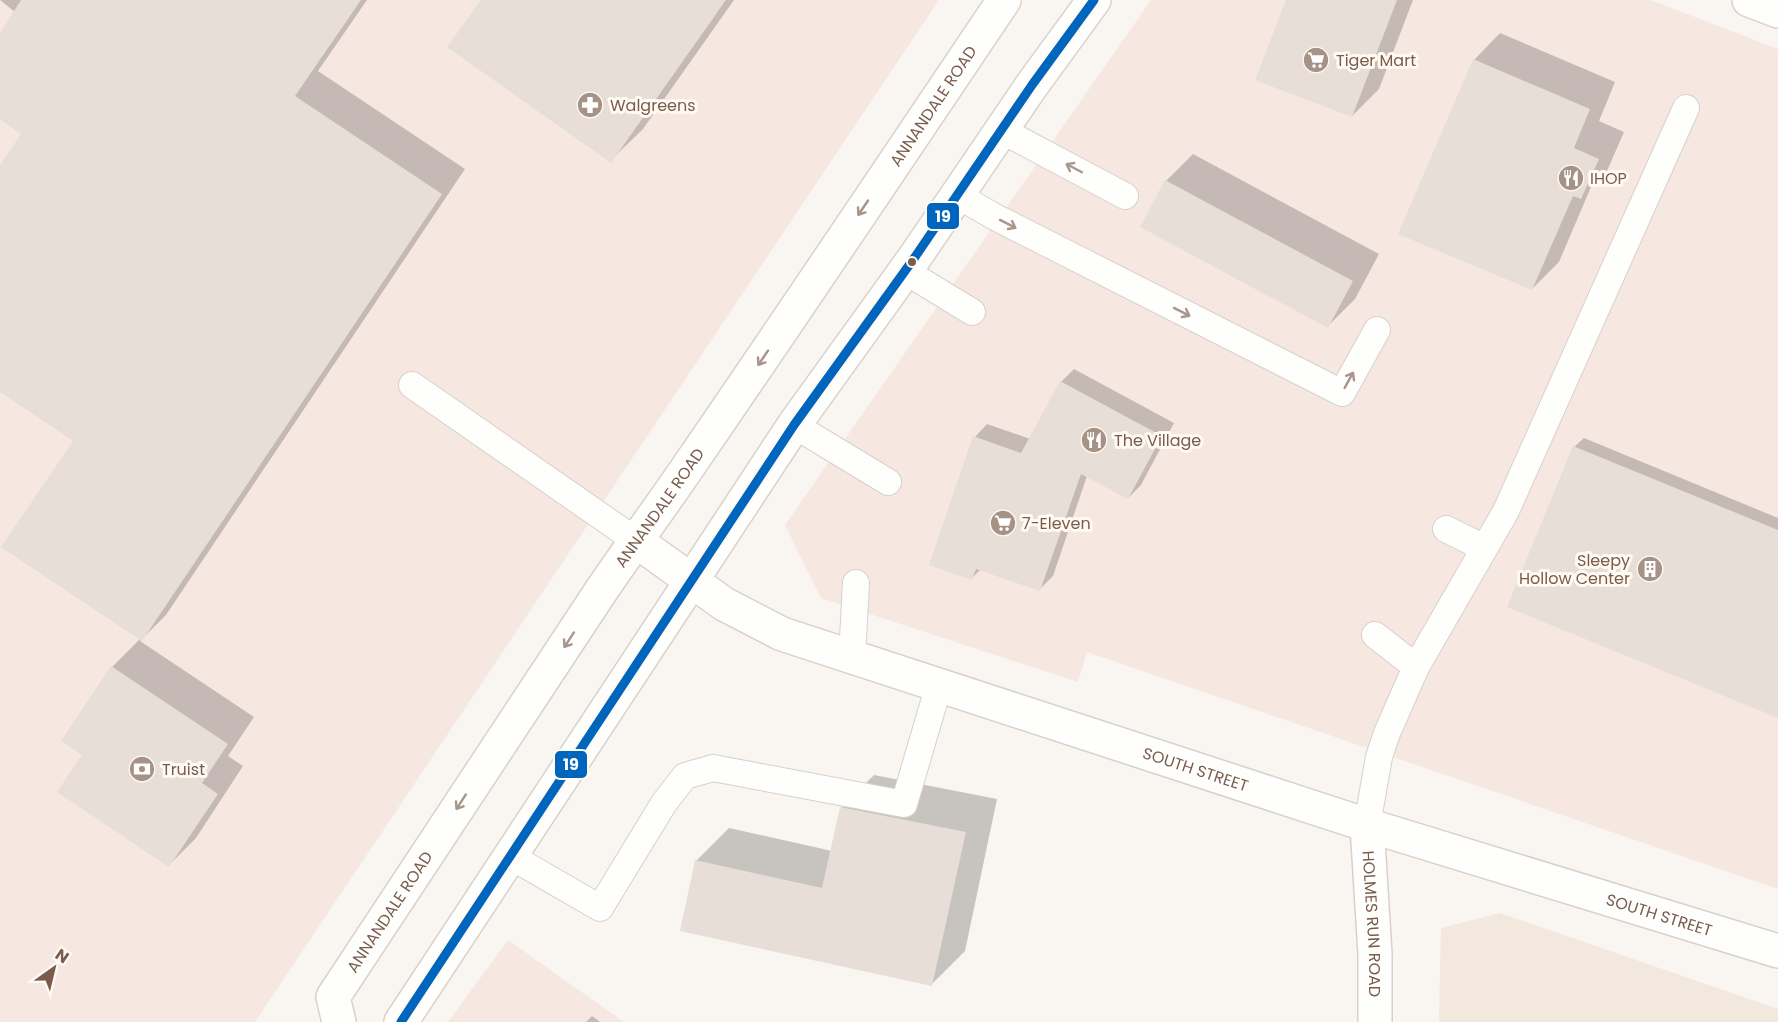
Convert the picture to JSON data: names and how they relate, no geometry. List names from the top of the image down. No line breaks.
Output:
{"streets":{"main road":["ANNANDALE ROAD","SOUTH STREET","HOLMES RUN ROAD"]},"crossings":[["ANNANDALE ROAD","SOUTH STREET"],["SOUTH STREET","HOLMES RUN ROAD"]],"places":{"supermarket":["Tiger Mart","7-Eleven"],"pharmacy":["Walgreens"],"restaurant":["IHOP","The Village"],"building":["Sleepy Hollow Center"],"bank":["Truist"]},"lines":["transit line 19"],"north":"top right"}
